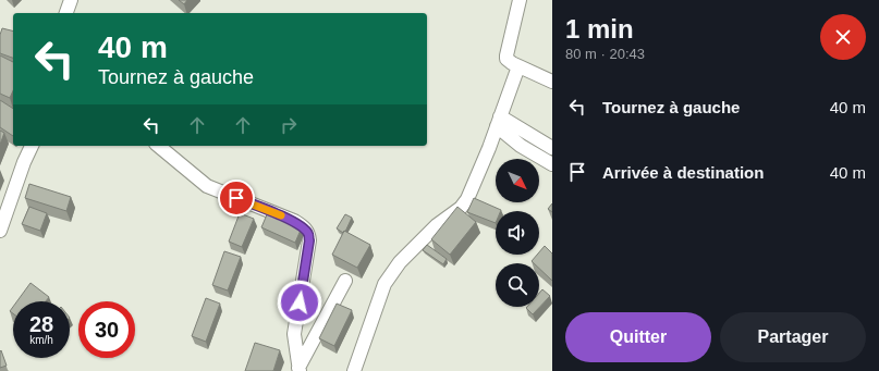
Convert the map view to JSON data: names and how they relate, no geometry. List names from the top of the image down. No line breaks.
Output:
{"north":"bottom right","page":{"heading":["1 min","80 m · 20:43"],"turn":["40 m","Tournez à gauche"],"list":[{"name":"Tournez à gauche","value":"40 m"},{"name":"Arrivée à destination","value":"40 m"}],"speed":"28 km/h","limit":"30","buttons":["Quitter","Partager"]}}
